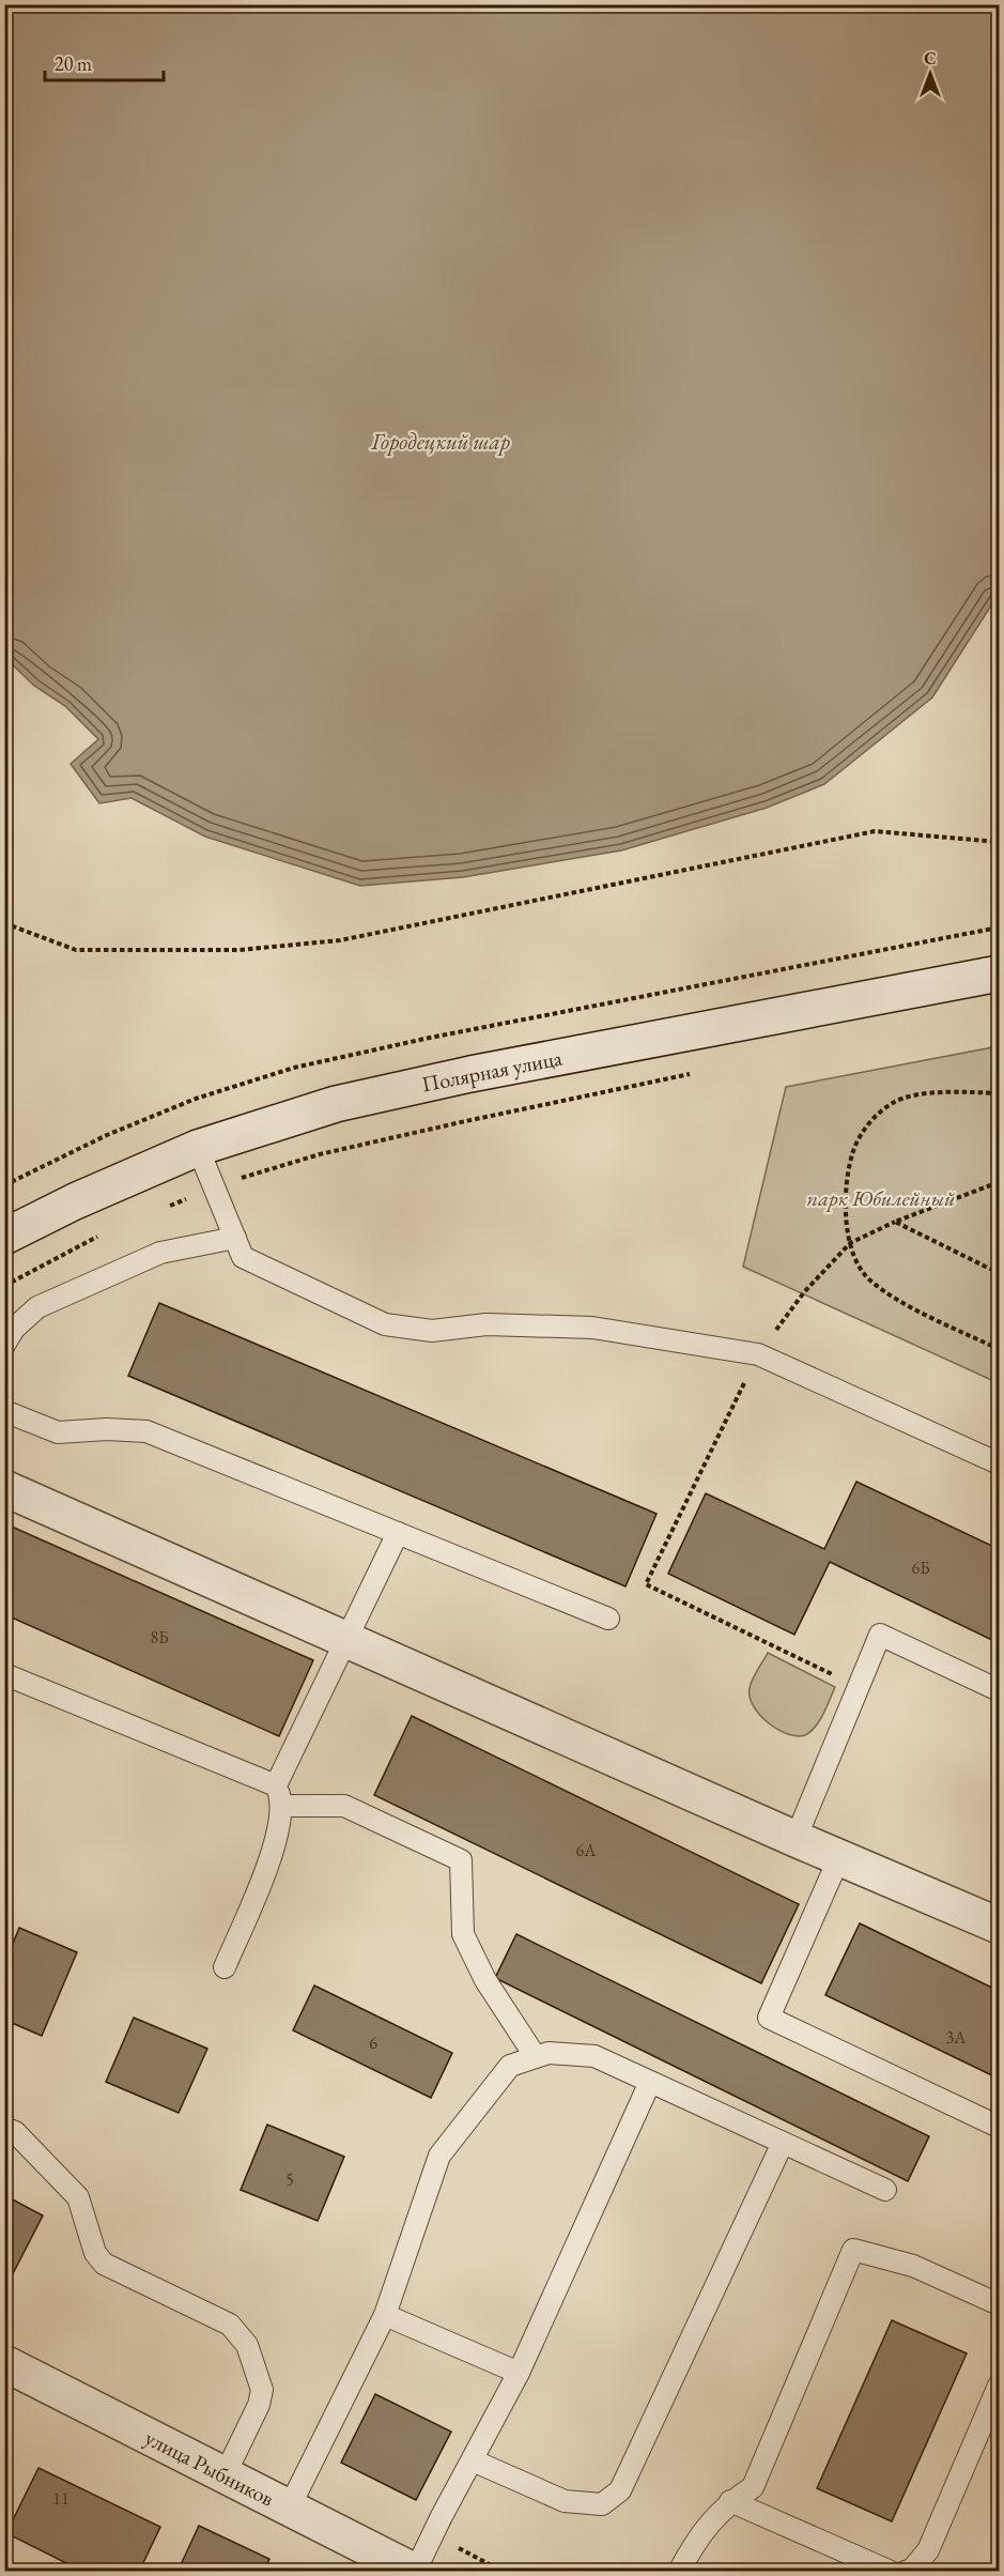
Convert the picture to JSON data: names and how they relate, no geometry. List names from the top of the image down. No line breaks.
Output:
{"streets":{"street":["Полярная улица","улица Рыбников"]},"water":["Городецкий шар"],"parks":["парк Юбилейный"],"house_numbers":["6Б","8Б","6А","3А","6","5","11"],"scale_bar":"20 m","north":"top"}
